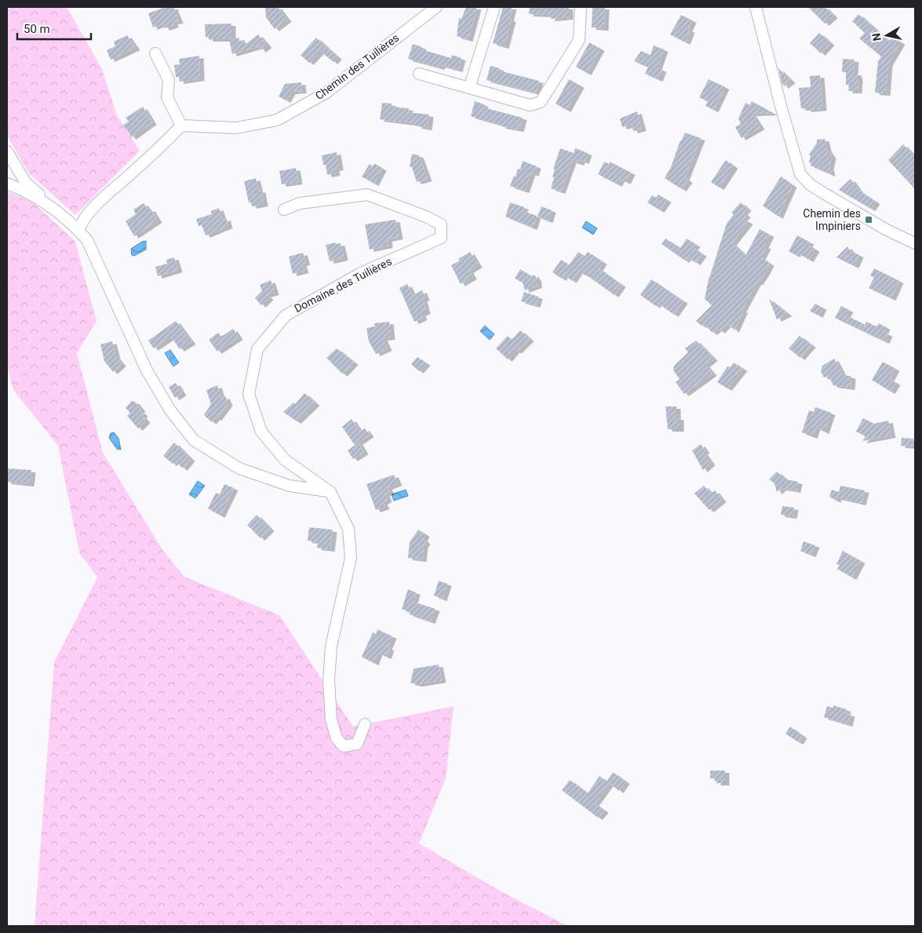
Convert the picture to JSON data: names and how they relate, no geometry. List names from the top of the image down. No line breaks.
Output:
{"streets":{"street":["Chemin des Tuilières","Domaine des Tuilières"]},"places":{"transit":["Chemin des Impiniers"]},"scale_bar":"50 m","north":"left"}
